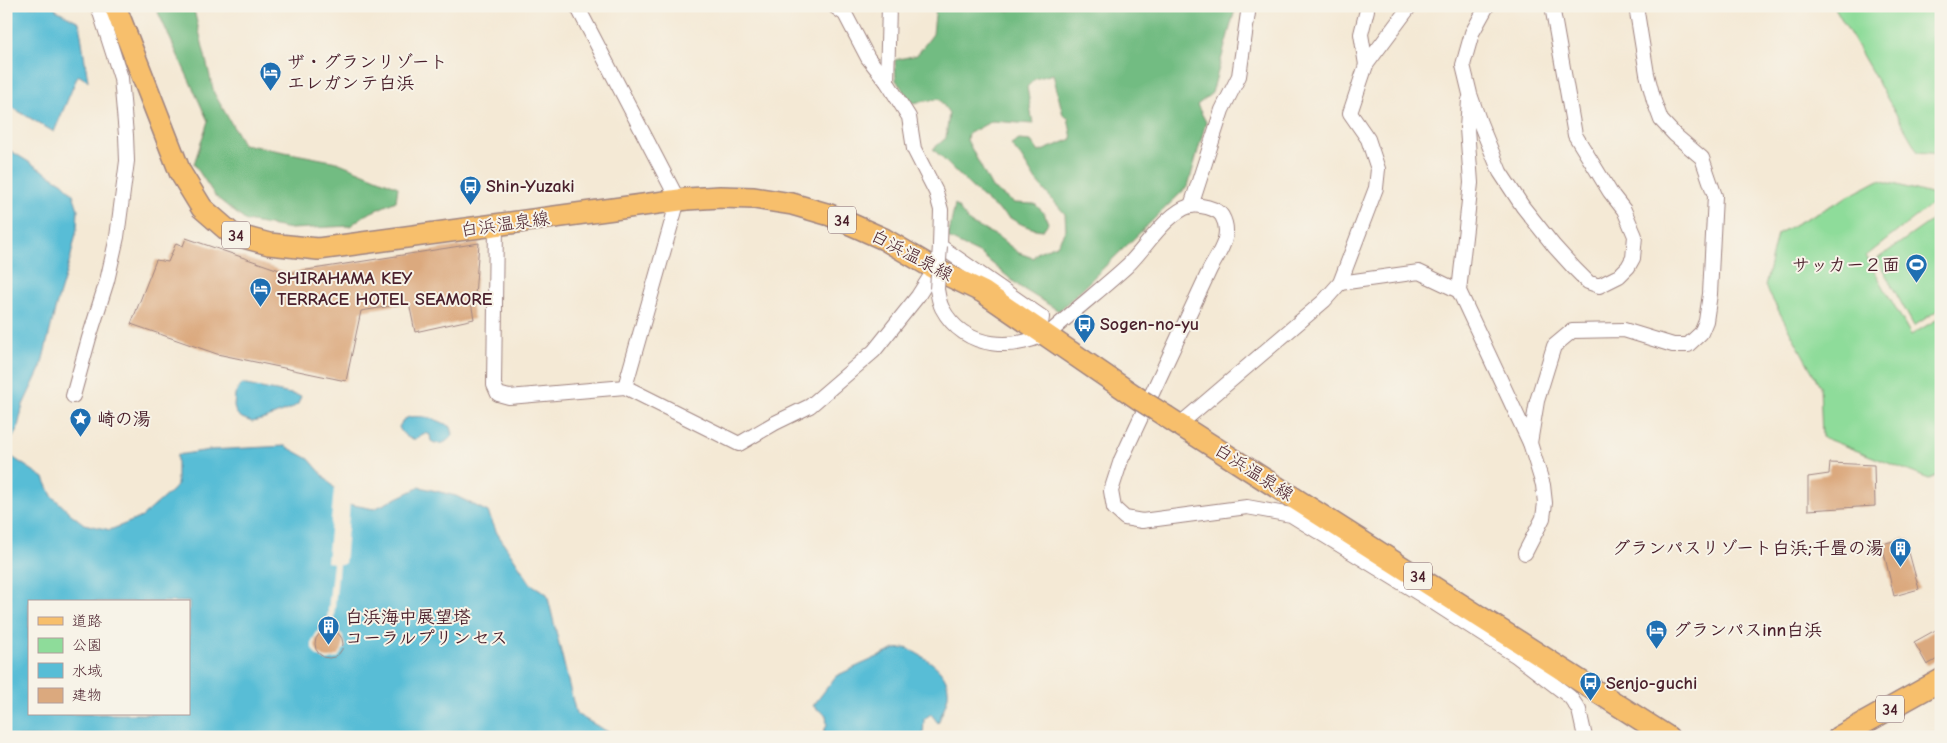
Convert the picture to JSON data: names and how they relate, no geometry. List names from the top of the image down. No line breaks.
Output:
{"streets":{"main road":["34","白浜温泉線"]},"places":{"hotel":["ザ・グランリゾート エレガンテ白浜","SHIRAHAMA KEY TERRACE HOTEL SEAMORE","グランパスinn白浜"],"bus stop":["Shin-Yuzaki","Sogen-no-yu","Senjo-guchi"],"sports":["サッカー２面"],"place":["崎の湯"],"building":["グランパスリゾート白浜;千畳の湯","白浜海中展望塔 コーラルプリンセス"]},"legend":["道路","公園","水域","建物"]}
